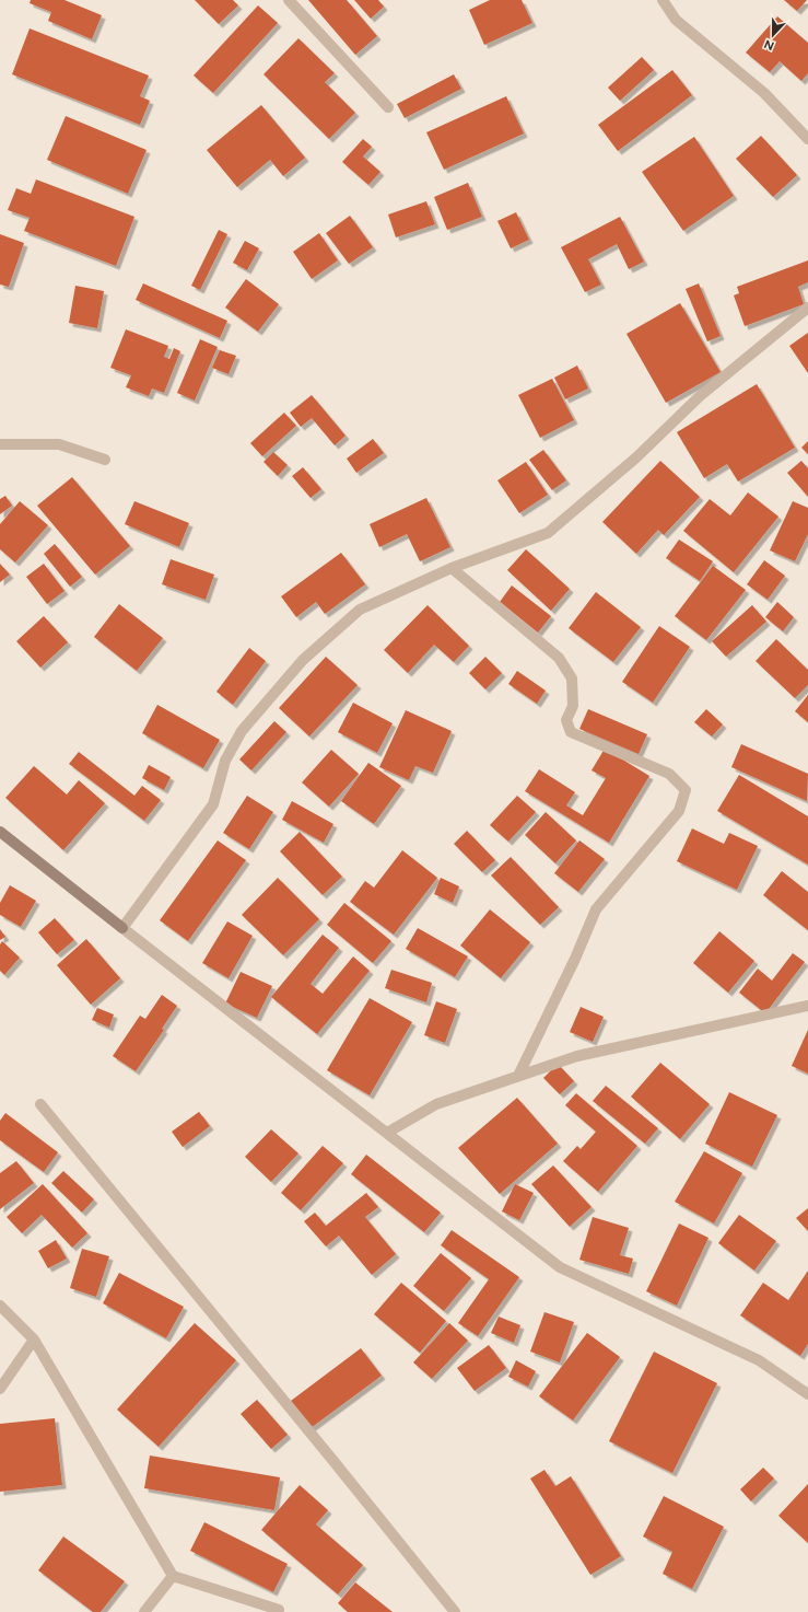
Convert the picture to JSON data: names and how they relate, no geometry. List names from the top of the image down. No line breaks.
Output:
{"north":"bottom"}
